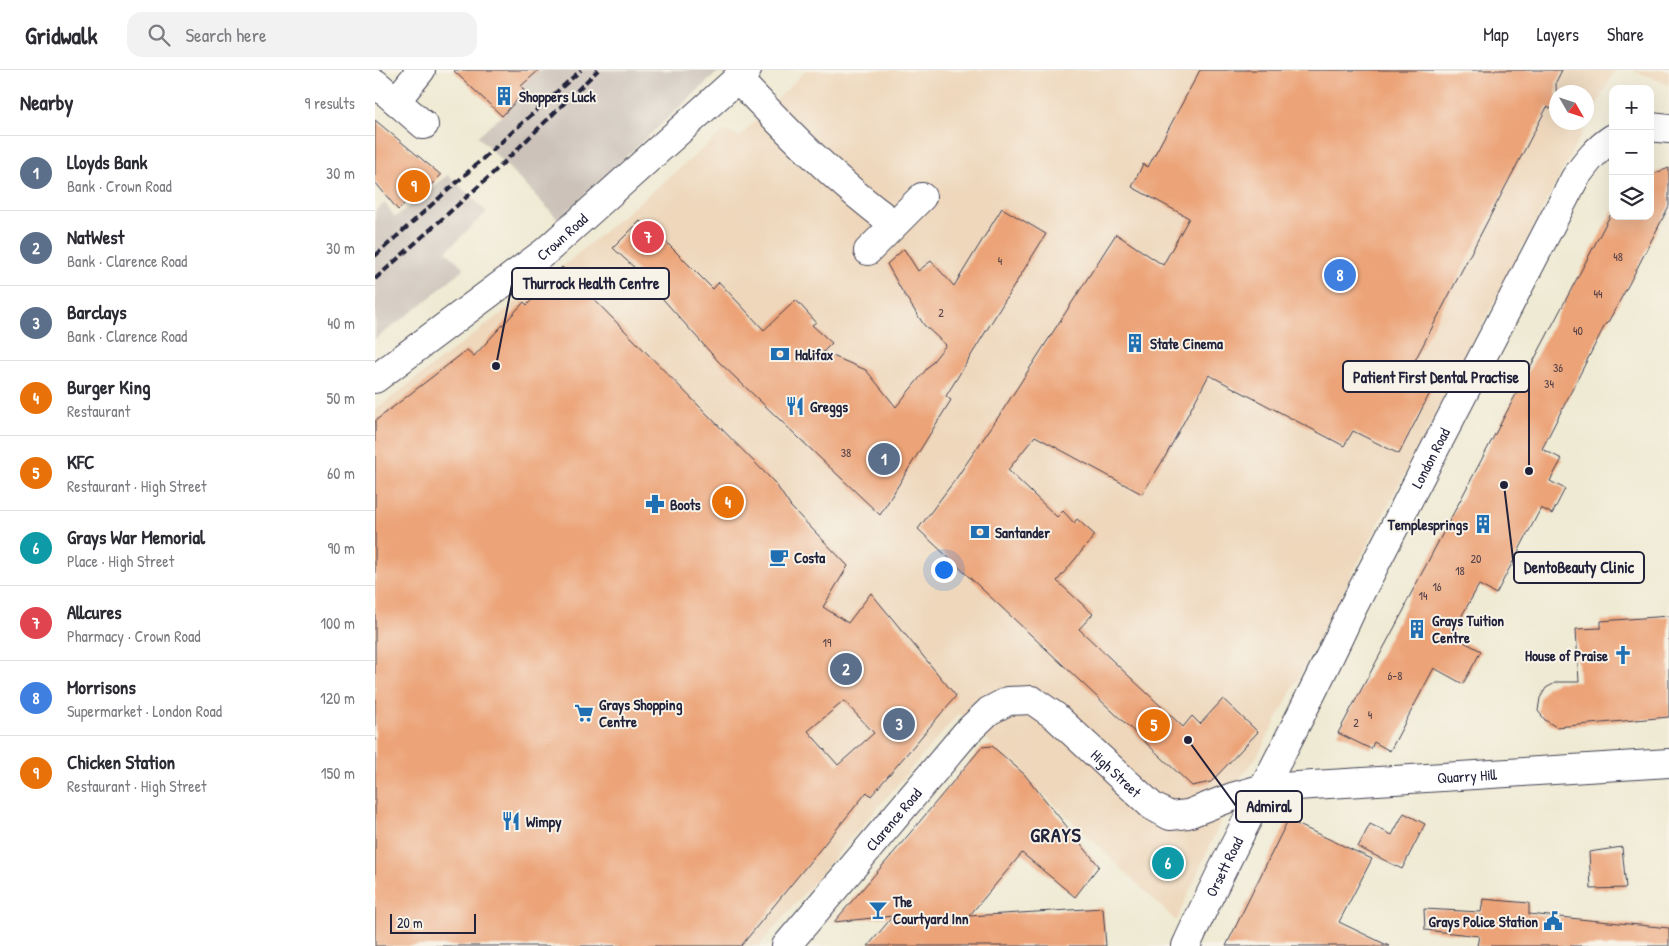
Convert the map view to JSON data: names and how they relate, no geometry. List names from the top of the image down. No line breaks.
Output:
{"streets":{"street":["Crown Road","London Road","High Street","Quarry Hill","Clarence Road","Orsett Road"]},"crossings":[["London Road","High Street"],["London Road","Quarry Hill"],["London Road","Orsett Road"],["High Street","Quarry Hill"],["High Street","Clarence Road"],["High Street","Orsett Road"],["Quarry Hill","Orsett Road"]],"districts":["GRAYS"],"places":{"building":["Shoppers Luck","State Cinema","Templesprings","Grays Tuition Centre"],"bank":["Halifax","Santander"],"other":["Thurrock Health Centre","Patient First Dental Practise","DentoBeauty Clinic","Admiral"],"restaurant":["Greggs","Wimpy"],"pharmacy":["Boots"],"cafe":["Costa"],"church":["House of Praise"],"supermarket":["Grays Shopping Centre"],"bar":["The Courtyard Inn"],"public building":["Grays Police Station"]},"house_numbers":["48","4","44","2","40","36","34","38","20","18","16","14","19","6-8","4","2"],"scale_bar":"20 m","north":"bottom right","page":{"header":"Gridwalk","search":"Search here","nav":["Map","Layers","Share"],"heading":["Nearby","9 results"],"map_buttons":["+","−"],"list":[{"mark":"1","name":"Lloyds Bank","note":"Bank · Crown Road","value":"30 m"},{"mark":"2","name":"NatWest","note":"Bank · Clarence Road","value":"30 m"},{"mark":"3","name":"Barclays","note":"Bank · Clarence Road","value":"40 m"},{"mark":"4","name":"Burger King","note":"Restaurant","value":"50 m"},{"mark":"5","name":"KFC","note":"Restaurant · High Street","value":"60 m"},{"mark":"6","name":"Grays War Memorial","note":"Place · High Street","value":"90 m"},{"mark":"7","name":"Allcures","note":"Pharmacy · Crown Road","value":"100 m"},{"mark":"8","name":"Morrisons","note":"Supermarket · London Road","value":"120 m"},{"mark":"9","name":"Chicken Station","note":"Restaurant · High Street","value":"150 m"}],"pins":["9","7","8","1","4","2","3","5","6"],"scale":"20 m"}}
